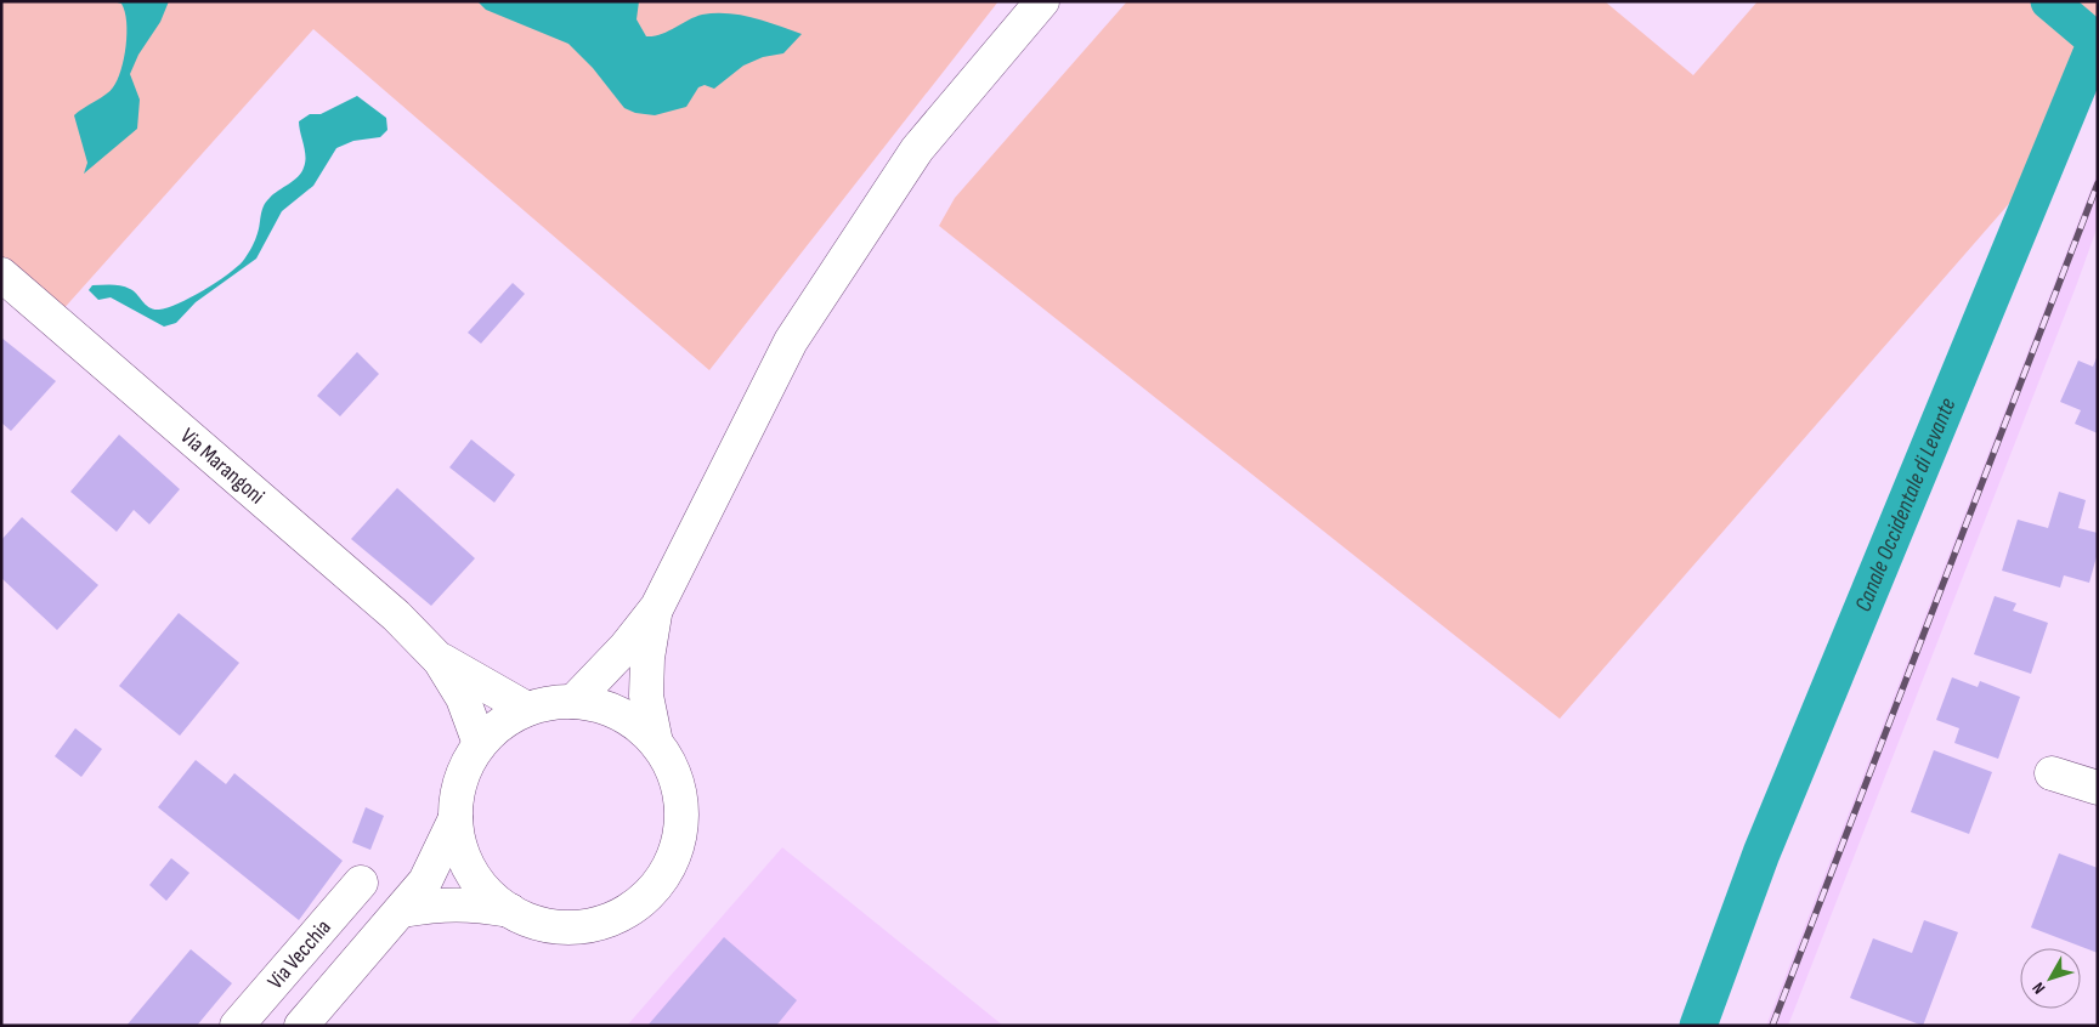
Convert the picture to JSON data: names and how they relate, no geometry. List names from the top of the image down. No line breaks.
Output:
{"streets":{"main road":["Via Marangoni","Via Vecchia"]},"water":["Canale Occidentale di Levante"],"north":"bottom left"}
